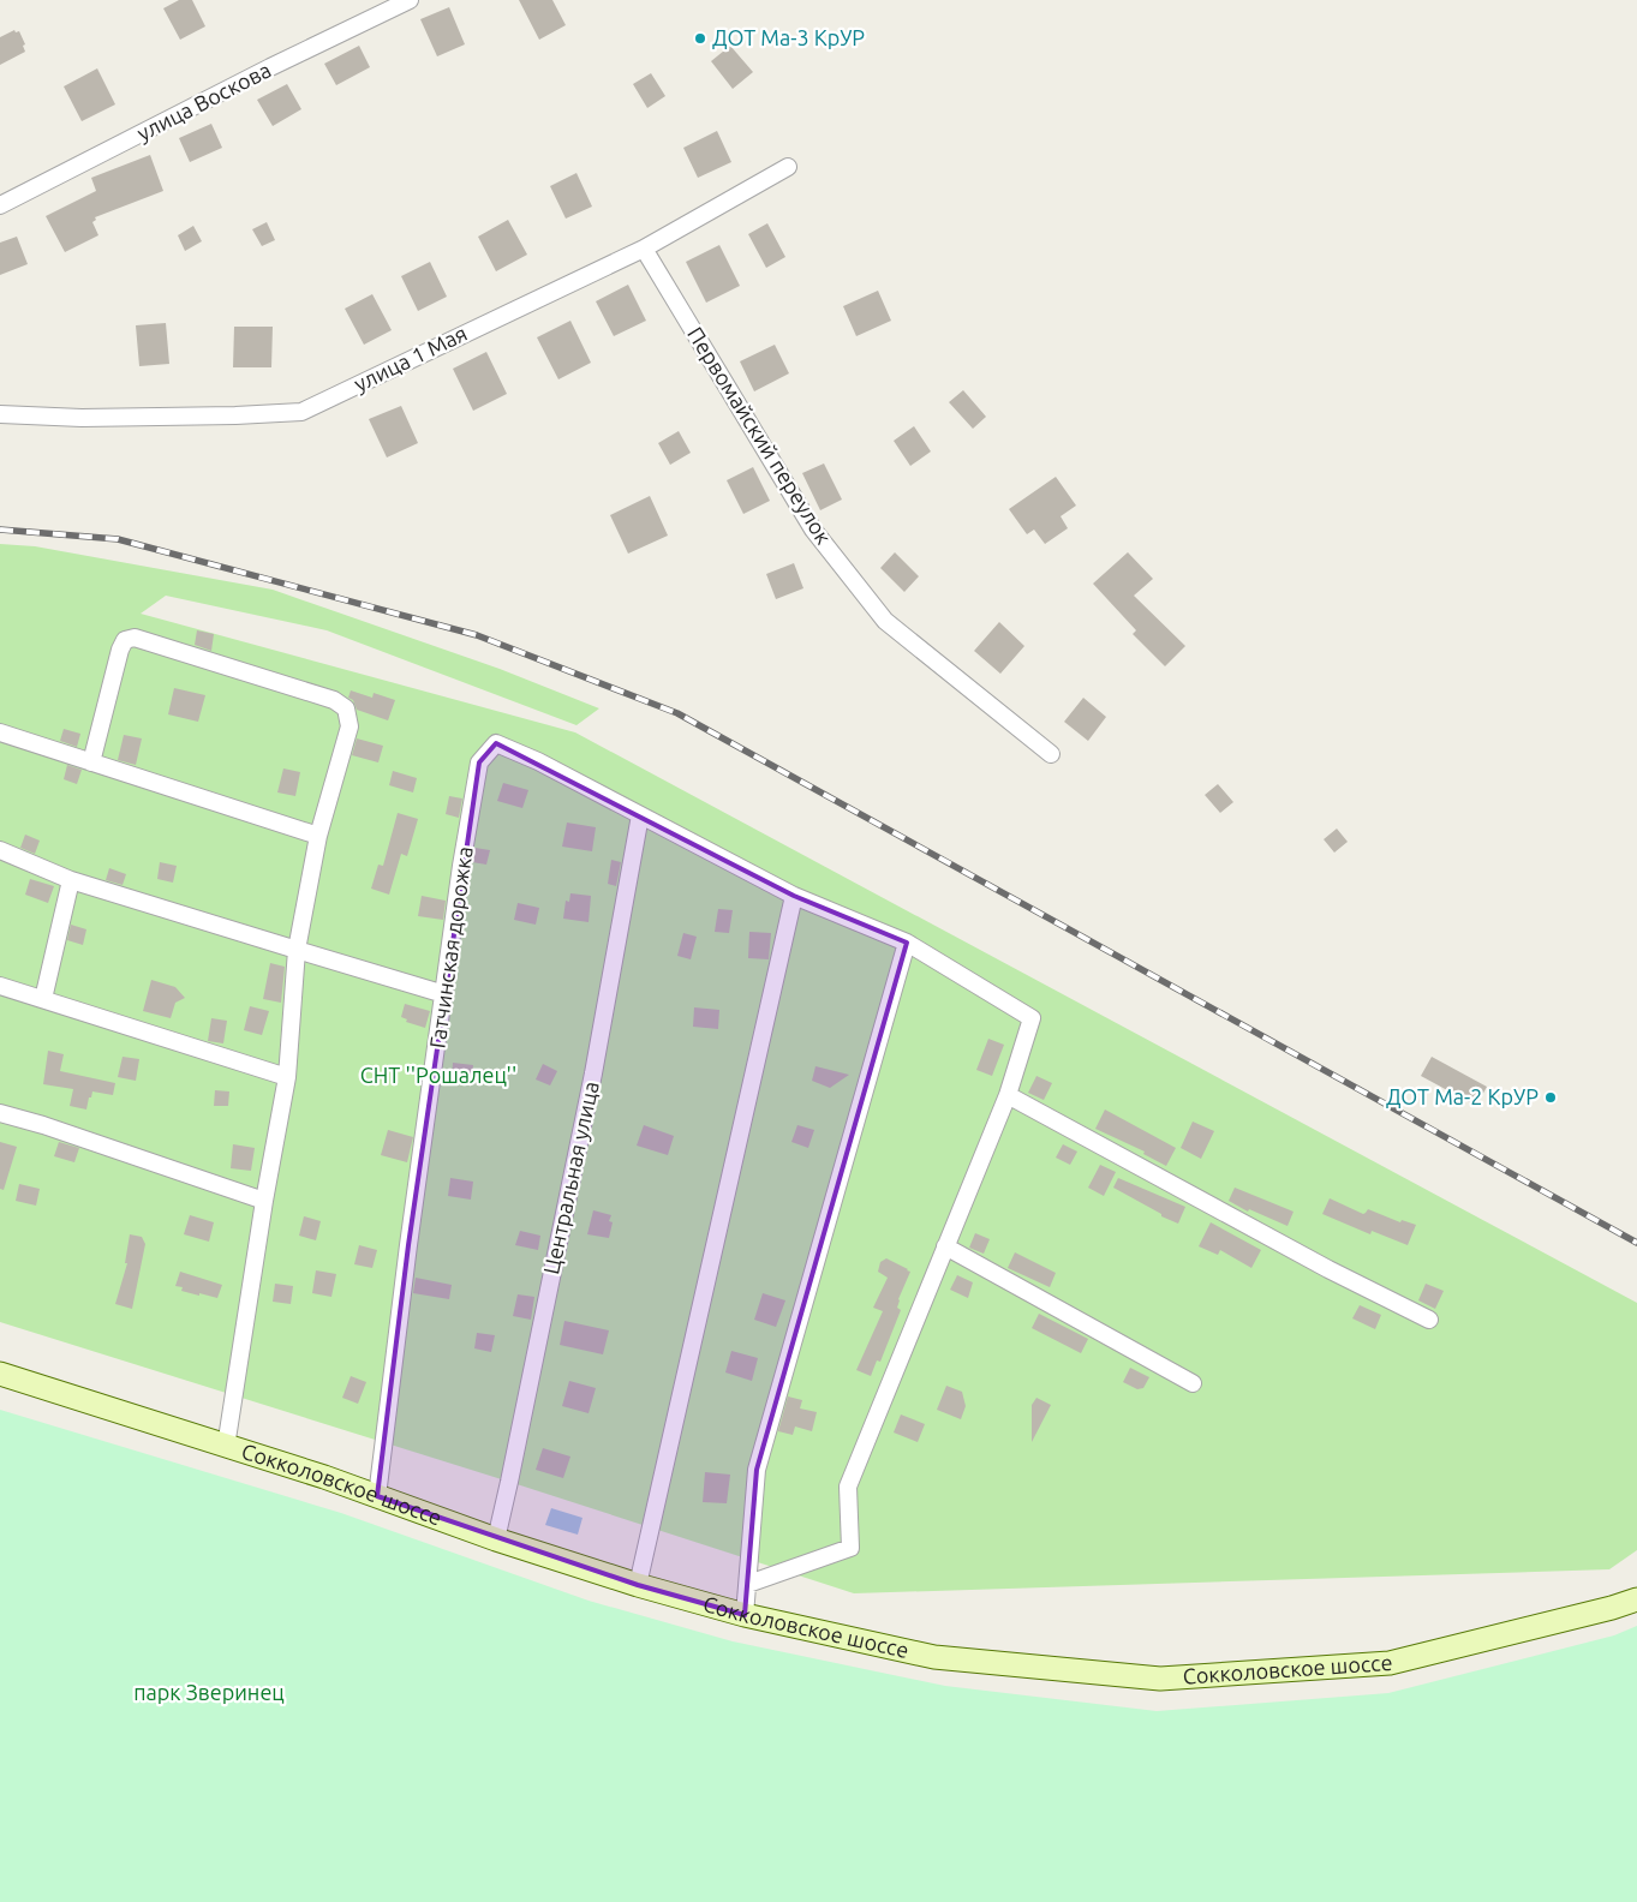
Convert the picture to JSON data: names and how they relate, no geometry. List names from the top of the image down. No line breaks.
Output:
{"streets":{"main road":["Сокколовское шоссе"],"street":["улица Воскова","улица 1 Мая","Первомайский переулок","Гатчинская дорожка","Центральная улица"]},"crossings":[["улица 1 Мая","Первомайский переулок"],["Гатчинская дорожка","Центральная улица"],["Гатчинская дорожка","Сокколовское шоссе"],["Центральная улица","Сокколовское шоссе"]],"parks":["СНТ ''Рошалец''","парк Зверинец"],"places":["ДОТ Ма-3 КрУР","ДОТ Ма-2 КрУР"]}
